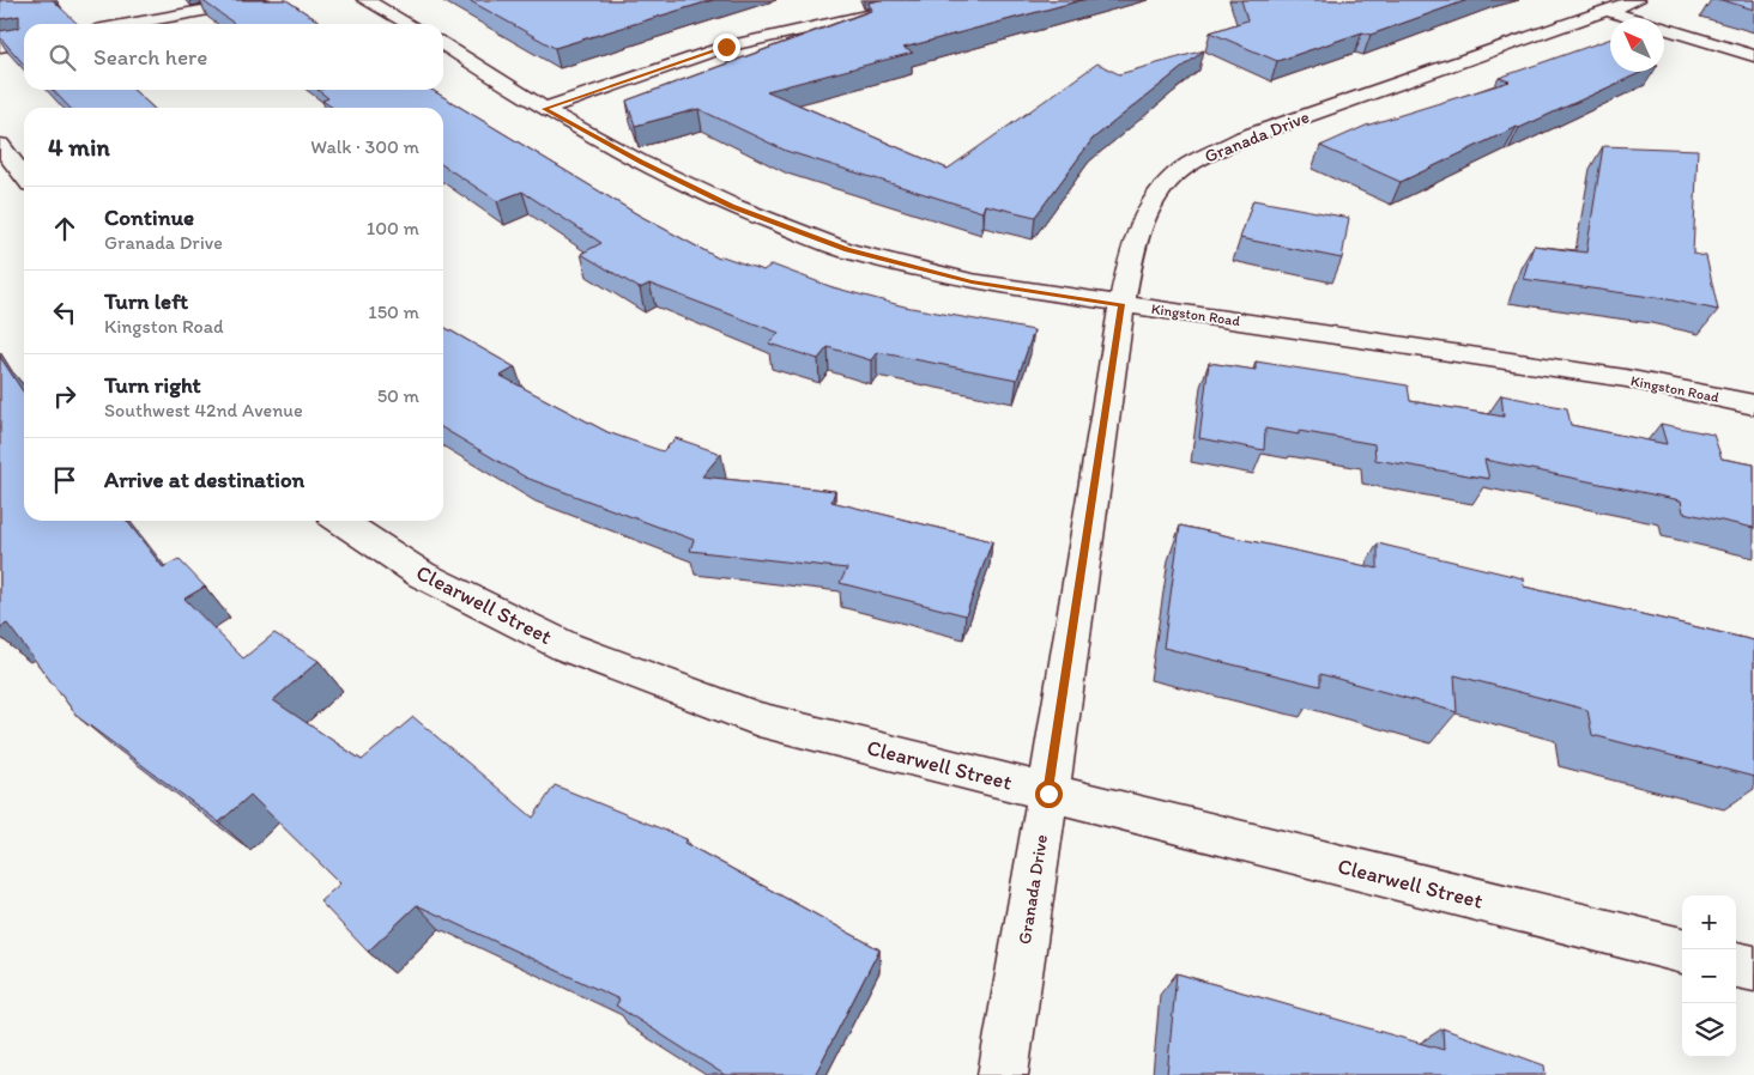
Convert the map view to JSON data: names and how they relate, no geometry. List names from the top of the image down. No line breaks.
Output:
{"streets":{"street":["Granada Drive","Kingston Road","Clearwell Street"]},"crossings":[["Granada Drive","Kingston Road"],["Granada Drive","Clearwell Street"]],"north":"top left","page":{"search":"Search here","heading":["4 min","Walk · 300 m"],"list":[["Continue","Granada Drive","100 m"],["Turn left","Kingston Road","150 m"],["Turn right","Southwest 42nd Avenue","50 m"],"Arrive at destination"],"map_buttons":["+","−"]}}
